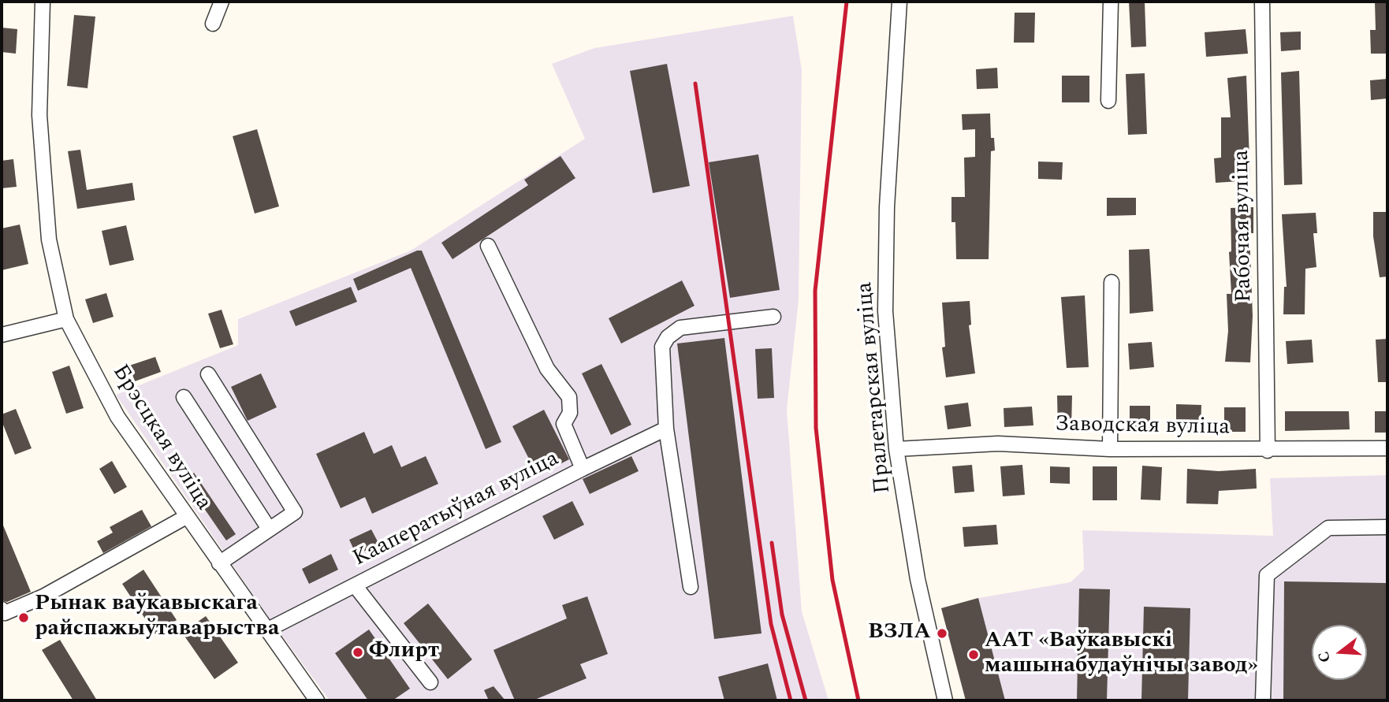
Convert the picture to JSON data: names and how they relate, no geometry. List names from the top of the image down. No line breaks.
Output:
{"streets":{"street":["Рабочая вуліца","Пралетарская вуліца","Заводская вуліца","Брэсцкая вуліца","Кааператыўная вуліца"]},"crossings":[["Рабочая вуліца","Заводская вуліца"],["Пралетарская вуліца","Заводская вуліца"],["Брэсцкая вуліца","Кааператыўная вуліца"]],"places":["Рынак ваўкавыскага райспажыўтаварыства","ВЗЛА","Флирт","ААТ «Ваўкавыскі машынабудаўнічы завод»"],"north":"left"}
